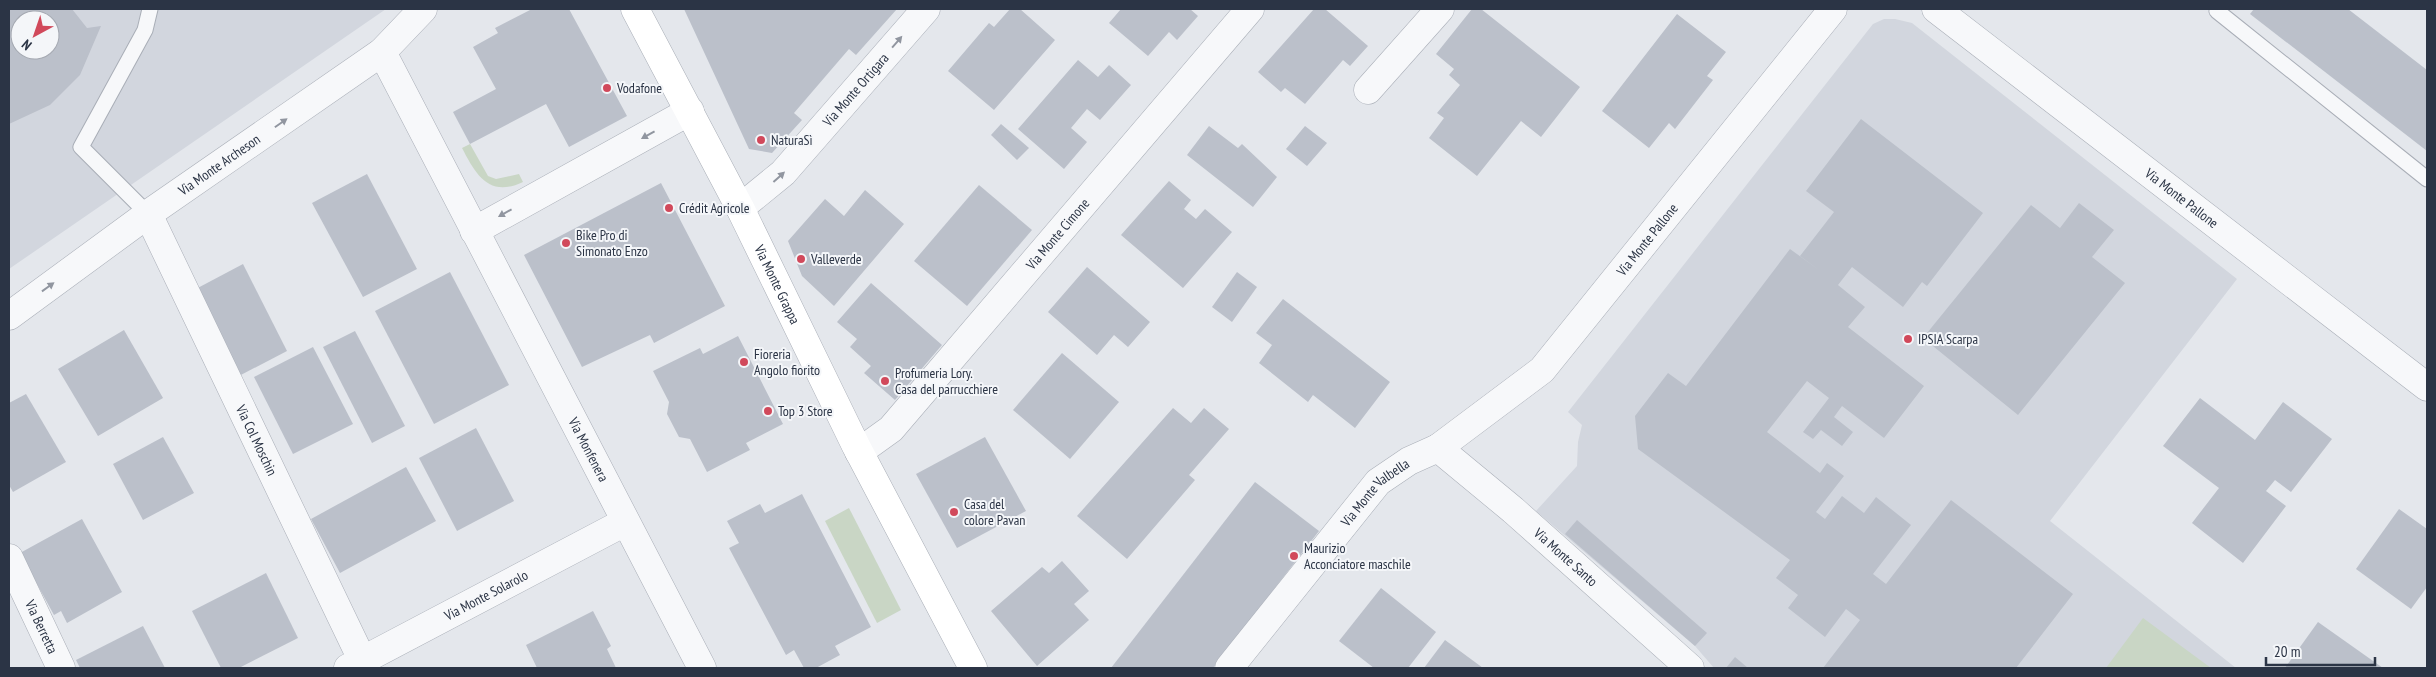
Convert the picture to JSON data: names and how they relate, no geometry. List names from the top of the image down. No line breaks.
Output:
{"streets":{"main road":["Via Monte Grappa"],"street":["Via Monte Ortigara","Via Monte Archeson","Via Monte Pallone","Via Monte Cimone","Via Col Moschin","Via Monfenera","Via Monte Valbella","Via Monte Santo","Via Monte Solarolo","Via Berretta"]},"crossings":[["Via Monte Ortigara","Via Monte Grappa"],["Via Monte Archeson","Via Col Moschin"],["Via Monte Archeson","Via Monfenera"],["Via Monte Pallone","Via Monte Valbella"],["Via Monte Pallone","Via Monte Santo"],["Via Monte Cimone","Via Monte Grappa"],["Via Col Moschin","Via Monte Solarolo"],["Via Monfenera","Via Monte Solarolo"],["Via Monte Valbella","Via Monte Santo"]],"one_way":["Via Monte Ortigara","Via Monte Archeson"],"places":["Vodafone","NaturaSì","Crédit Agricole","Bike Pro di Simonato Enzo","Valleverde","IPSIA Scarpa","Fioreria Angolo fiorito","Profumeria Lory. Casa del parrucchiere","Top 3 Store","Casa del colore Pavan","Maurizio Acconciatore maschile"],"scale_bar":"20 m","north":"bottom left"}
